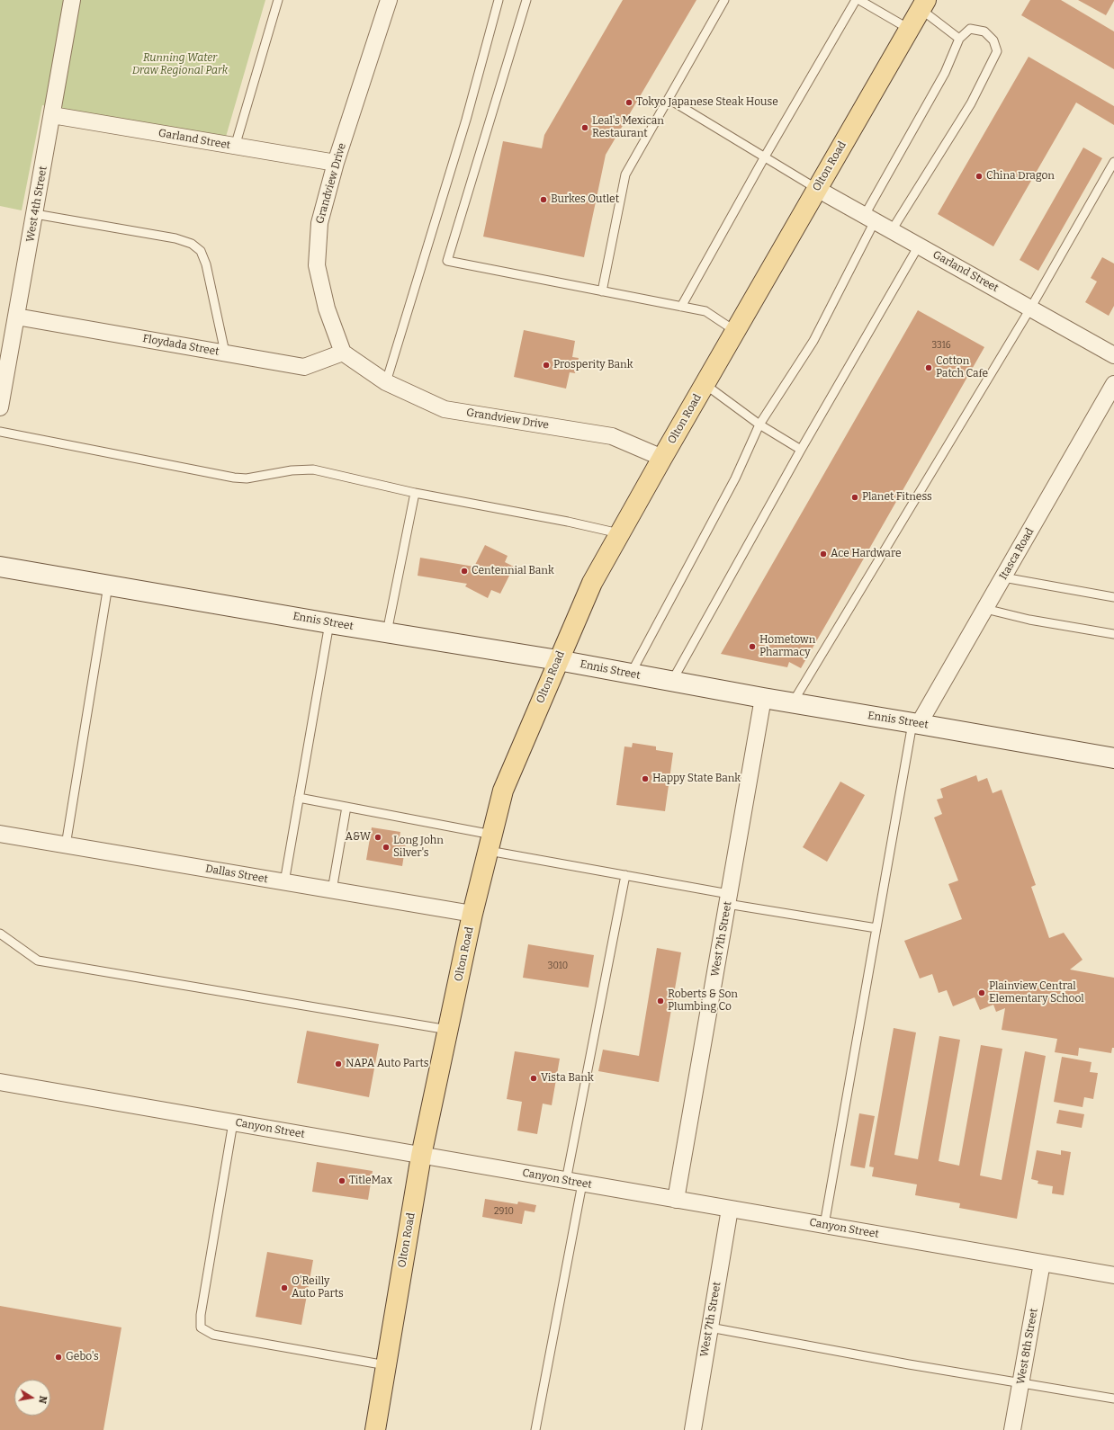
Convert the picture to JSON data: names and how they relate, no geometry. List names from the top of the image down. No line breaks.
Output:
{"streets":{"main road":["Olton Road","Ennis Street"],"street":["Garland Street","Grandview Drive","West 4th Street","Floydada Street","Itasca Road","Dallas Street","West 7th Street","Canyon Street","West 8th Street"]},"crossings":[["Garland Street","Olton Road"],["Garland Street","Grandview Drive"],["Garland Street","West 4th Street"],["Olton Road","Grandview Drive"],["Olton Road","Ennis Street"],["Olton Road","Dallas Street"],["Olton Road","Canyon Street"],["Grandview Drive","Floydada Street"],["West 4th Street","Floydada Street"],["Itasca Road","Ennis Street"],["Ennis Street","West 7th Street"],["West 7th Street","Canyon Street"],["Canyon Street","West 8th Street"]],"parks":["Running Water Draw Regional Park"],"places":["Tokyo Japanese Steak House","Leal's Mexican Restaurant","China Dragon","Burkes Outlet","Prosperity Bank","Cotton Patch Cafe","Planet Fitness","Ace Hardware","Centennial Bank","Hometown Pharmacy","Happy State Bank","A&W","Long John Silver's","Plainview Central Elementary School","Roberts & Son Plumbing Co","NAPA Auto Parts","Vista Bank","TitleMax","O'Reilly Auto Parts","Gebo's"],"house_numbers":["3316","3010","2910"],"north":"right"}
